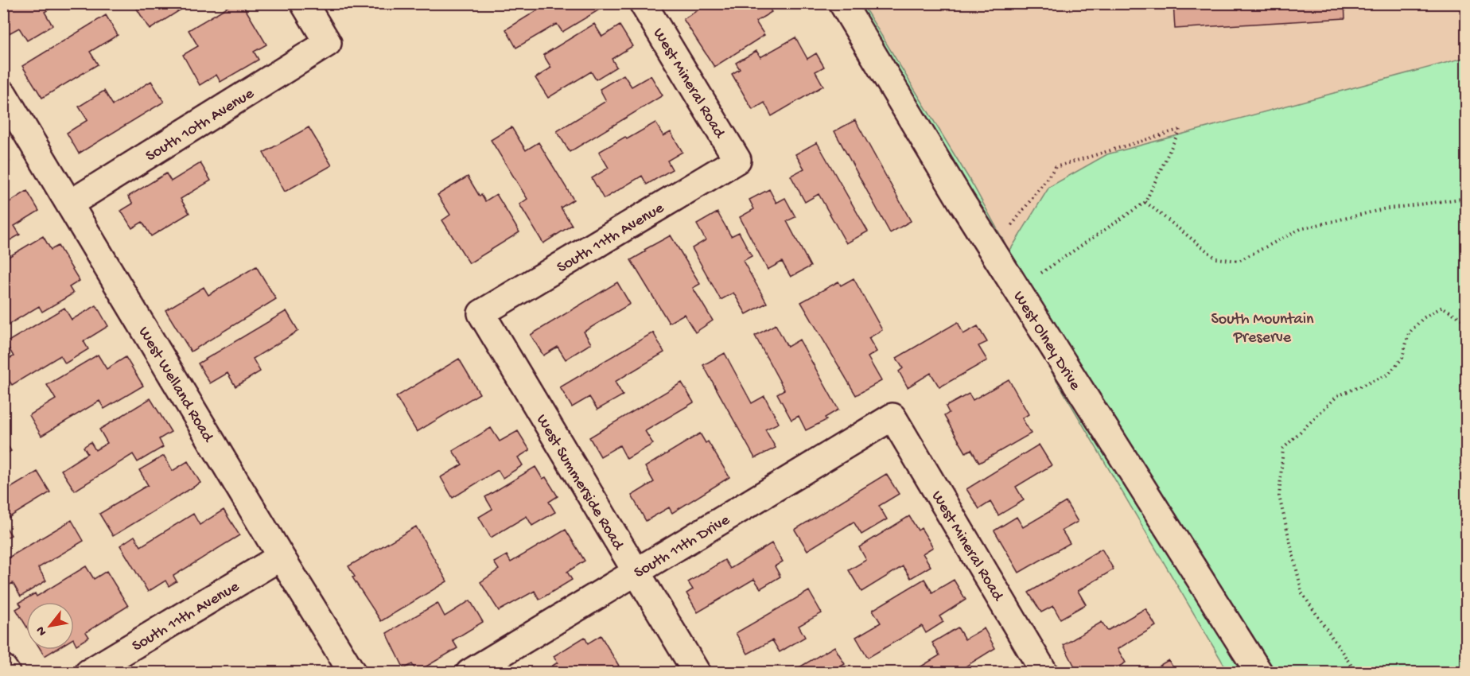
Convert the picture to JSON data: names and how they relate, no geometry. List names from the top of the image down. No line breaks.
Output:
{"streets":{"street":["West Mineral Road","South 10th Avenue","South 11th Avenue","West Olney Drive","West Welland Road","West Summerside Road","South 11th Drive"]},"crossings":[["West Mineral Road","South 11th Avenue"],["West Mineral Road","South 11th Drive"],["South 10th Avenue","West Welland Road"],["South 11th Avenue","West Welland Road"],["South 11th Avenue","West Summerside Road"],["West Summerside Road","South 11th Drive"]],"parks":["South Mountain Preserve"],"north":"bottom left"}
